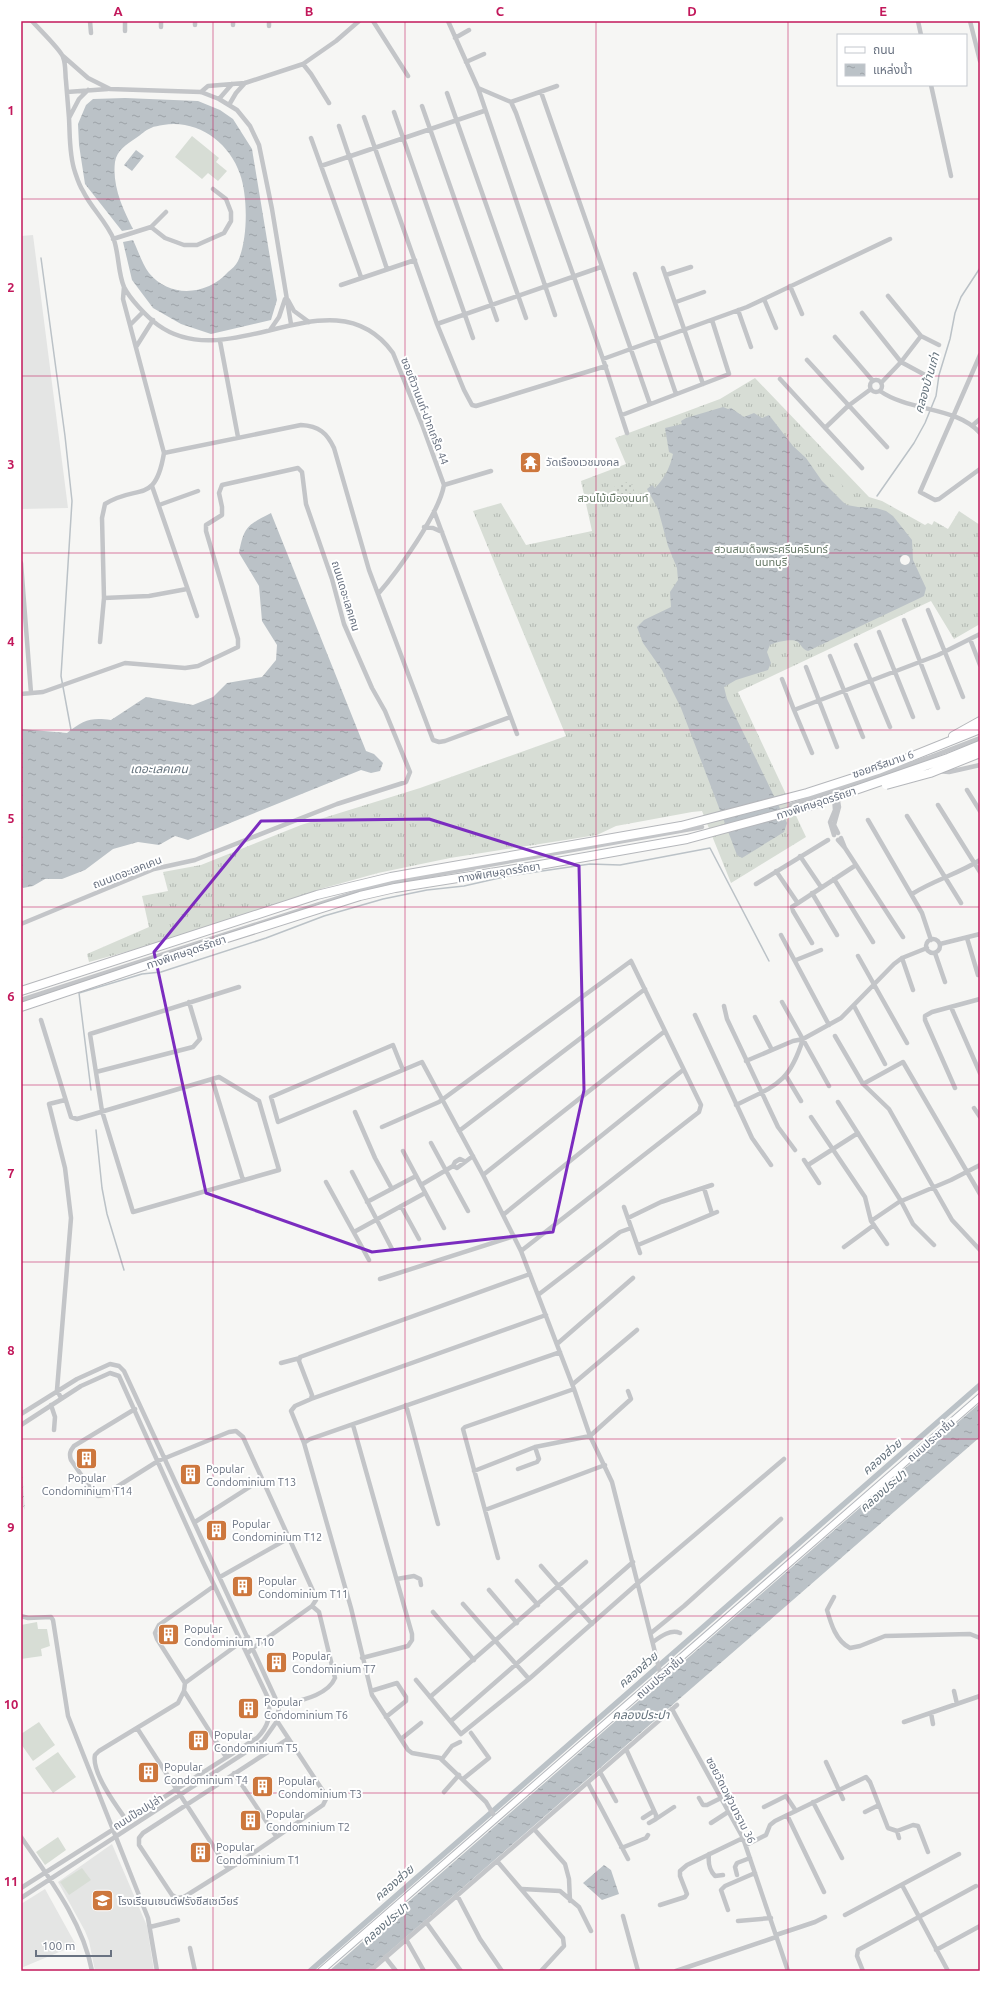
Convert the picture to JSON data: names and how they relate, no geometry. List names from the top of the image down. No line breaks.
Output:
{"streets":{"highway":["ทางพิเศษอุดรรัถยา"],"street":["ซอยติวานนท์-ปากเกร็ด 44","ถนนเดอะเลคเคน","ซอยศรีสมาน 6","ถนนประชาชื่น","ซอยวัดเวฬุวนาราม 36","ถนนป๊อปปูล่า"]},"water":["คลองบ้านเก่า","เดอะเลคเคน","คลองส่วย","คลองประปา"],"parks":["สวนไม้เมืองนนท์","สวนสมเด็จพระศรีนครินทร์ นนทบุรี"],"places":{"temple":["วัดเรืองเวชมงคล"],"building":["Popular Condominium T14","Popular Condominium T13","Popular Condominium T12","Popular Condominium T11","Popular Condominium T10","Popular Condominium T7","Popular Condominium T6","Popular Condominium T5","Popular Condominium T4","Popular Condominium T3","Popular Condominium T2","Popular Condominium T1"],"school or university":["โรงเรียนเซนต์ฟรังซีสเซเวียร์"]},"legend":["ถนน","แหล่งน้ำ"],"scale_bar":"100 m","grid":{"columns":["A","B","C","D","E"],"rows":["1","2","3","4","5","6","7","8","9","10","11"]}}
